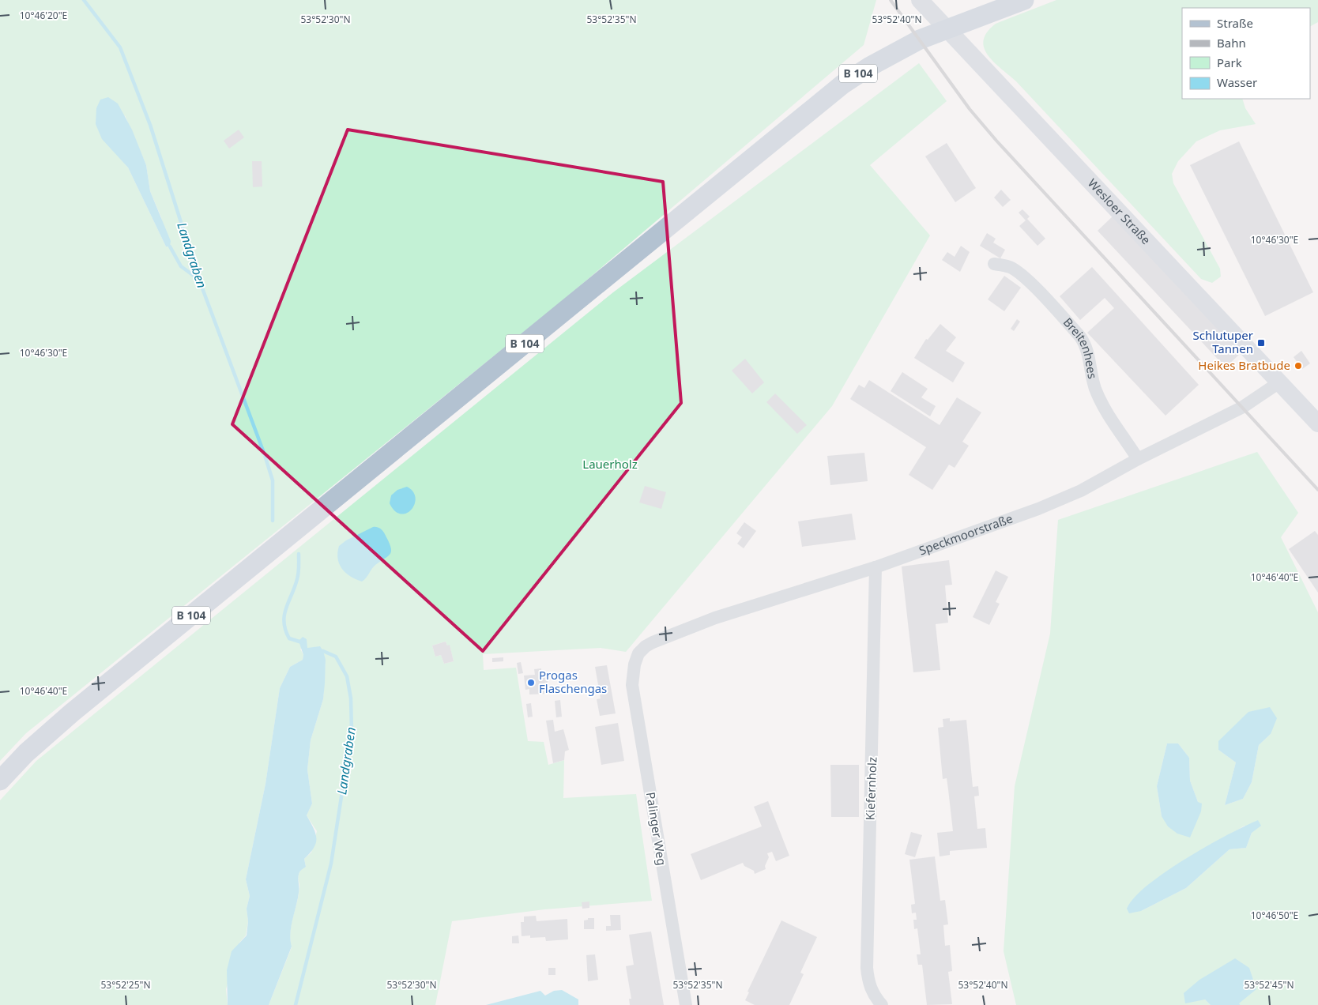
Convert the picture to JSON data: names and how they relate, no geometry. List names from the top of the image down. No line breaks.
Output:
{"streets":{"main road":["B 104"],"street":["Wesloer Straße","Breitenhees","Speckmoorstraße","Kiefernholz","Palinger Weg"]},"crossings":[["B 104","Wesloer Straße"],["Wesloer Straße","Speckmoorstraße"],["Breitenhees","Speckmoorstraße"],["Speckmoorstraße","Kiefernholz"],["Speckmoorstraße","Palinger Weg"]],"water":["Landgraben"],"parks":["Lauerholz"],"places":{"transit":["Schlutuper Tannen"],"other":["Heikes Bratbude","Progas Flaschengas"]},"legend":["Straße","Bahn","Park","Wasser"],"coordinates":["10°46'20\"E","53°52'30\"N","53°52'35\"N","53°52'40\"N","10°46'30\"E","10°46'40\"E","10°46'50\"E","53°52'25\"N","53°52'45\"N"]}
